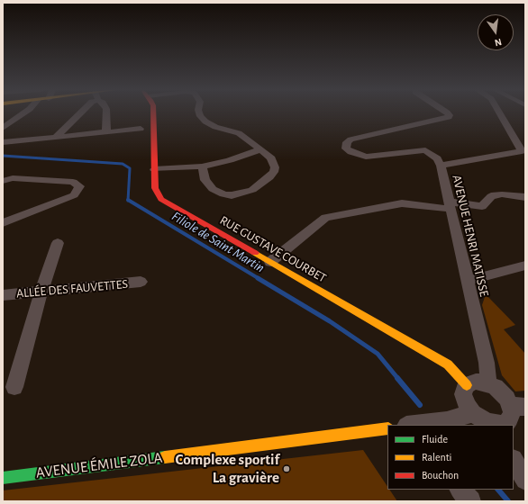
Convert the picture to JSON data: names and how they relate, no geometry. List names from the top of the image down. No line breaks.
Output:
{"streets":{"street":["AVENUE HENRI MATISSE","RUE GUSTAVE COURBET","ALLÉE DES FAUVETTES","AVENUE ÉMILE ZOLA"]},"water":["Filiole de Saint Martin"],"places":["Complexe sportif La gravière"],"legend":["Fluide","Ralenti","Bouchon"],"north":"bottom"}
